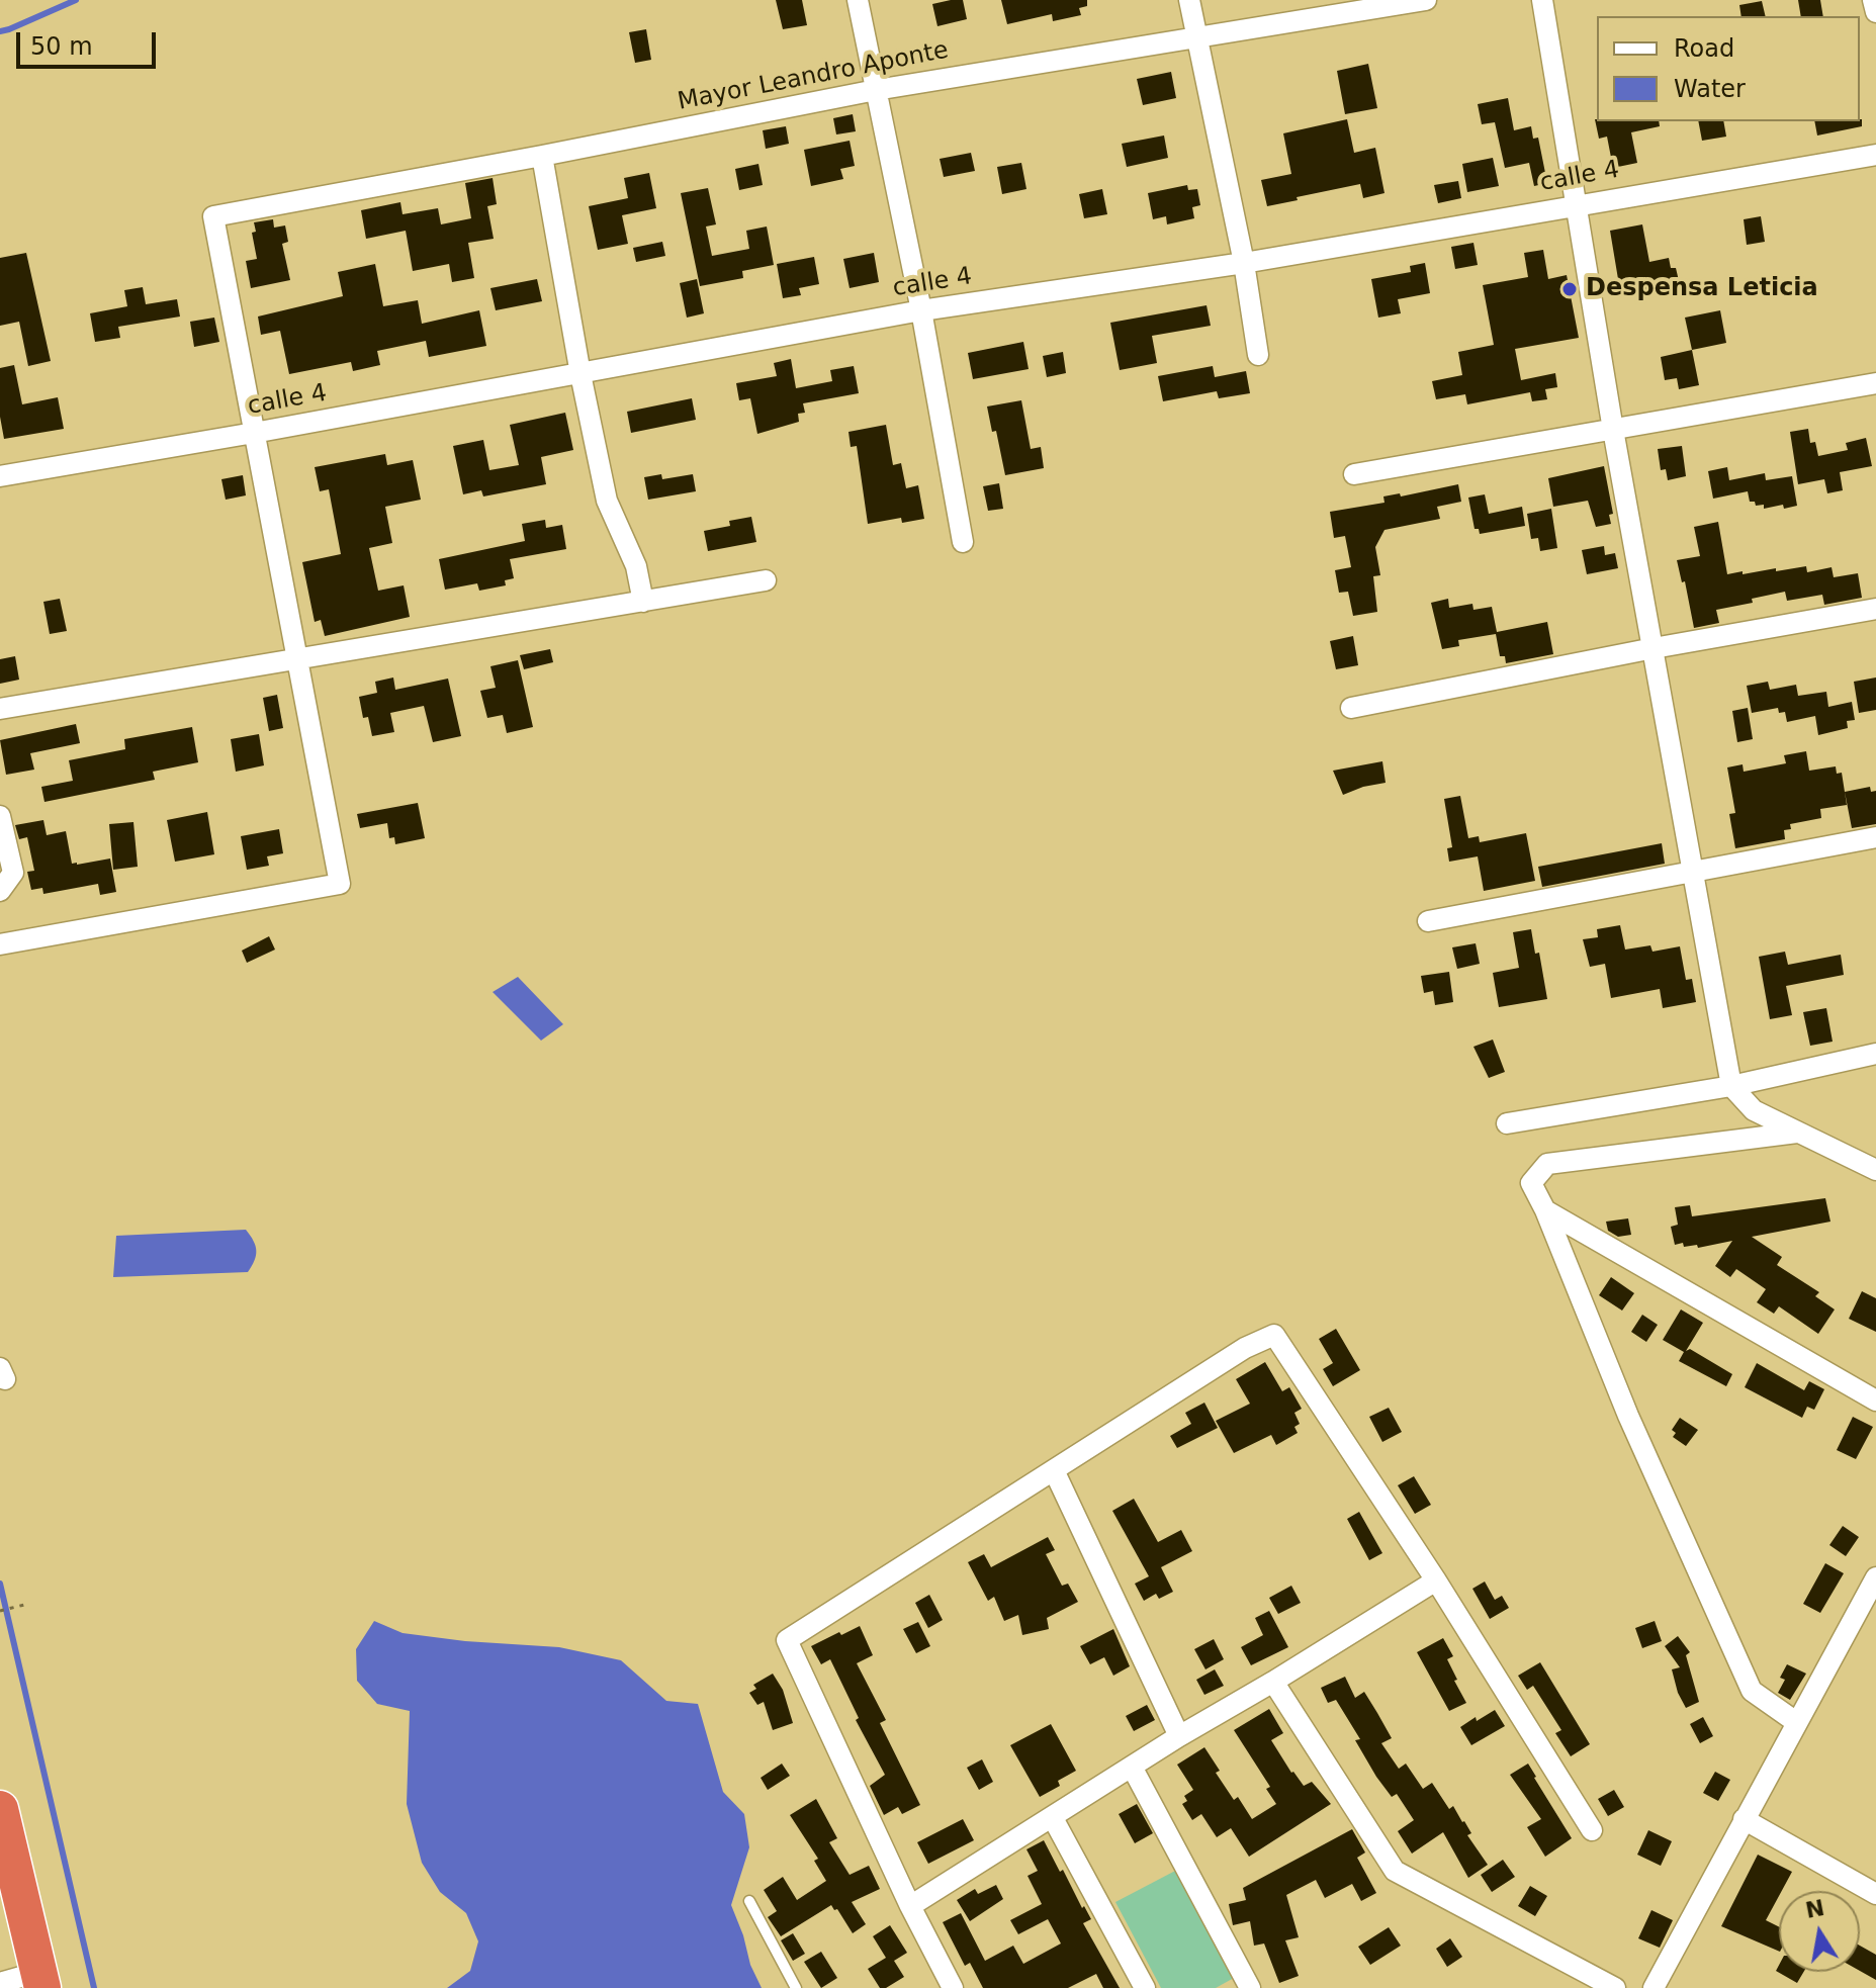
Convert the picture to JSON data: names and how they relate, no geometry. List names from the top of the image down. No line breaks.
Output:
{"streets":{"street":["Mayor Leandro Aponte","calle 4"]},"crossings":[["Mayor Leandro Aponte","calle 4"]],"places":["Despensa Leticia"],"legend":["Road","Water"],"scale_bar":"50 m","north":"top"}
